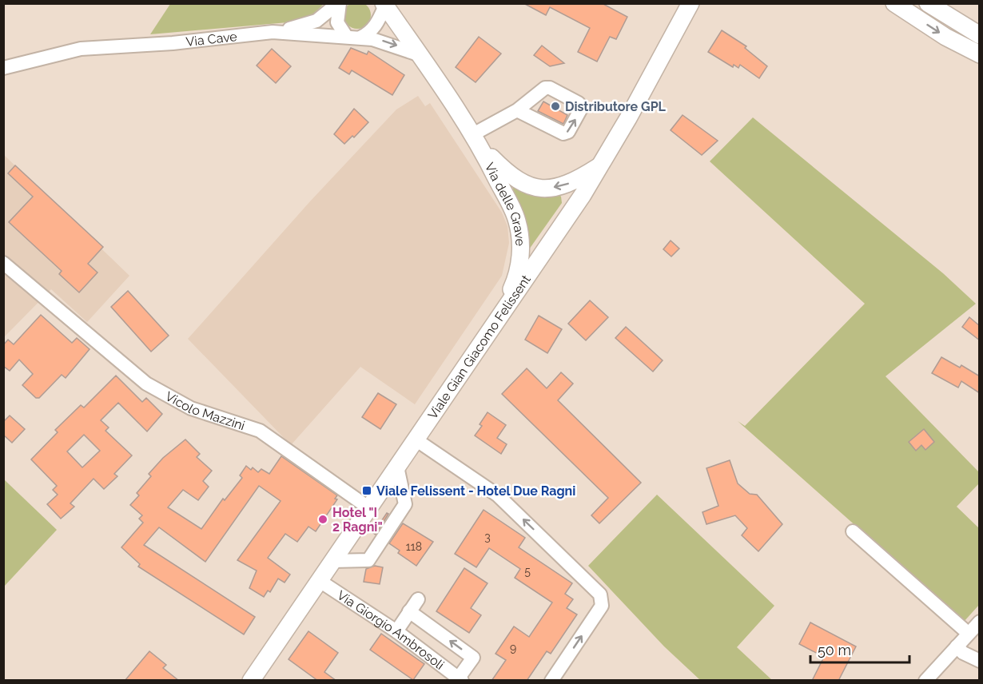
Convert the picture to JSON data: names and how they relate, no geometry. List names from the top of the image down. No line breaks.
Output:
{"streets":{"main road":["Via delle Grave","Viale Gian Giacomo Felissent"],"street":["Via Cave","Vicolo Mazzini","Via Giorgio Ambrosoli"]},"crossings":[["Via Cave","Via delle Grave"],["Via delle Grave","Viale Gian Giacomo Felissent"],["Viale Gian Giacomo Felissent","Vicolo Mazzini"],["Viale Gian Giacomo Felissent","Via Giorgio Ambrosoli"]],"places":{"other":["Distributore GPL","Hotel \"I 2 Ragni\""],"transit":["Viale Felissent - Hotel Due Ragni"]},"house_numbers":["3","118","5","9"],"scale_bar":"50 m"}
